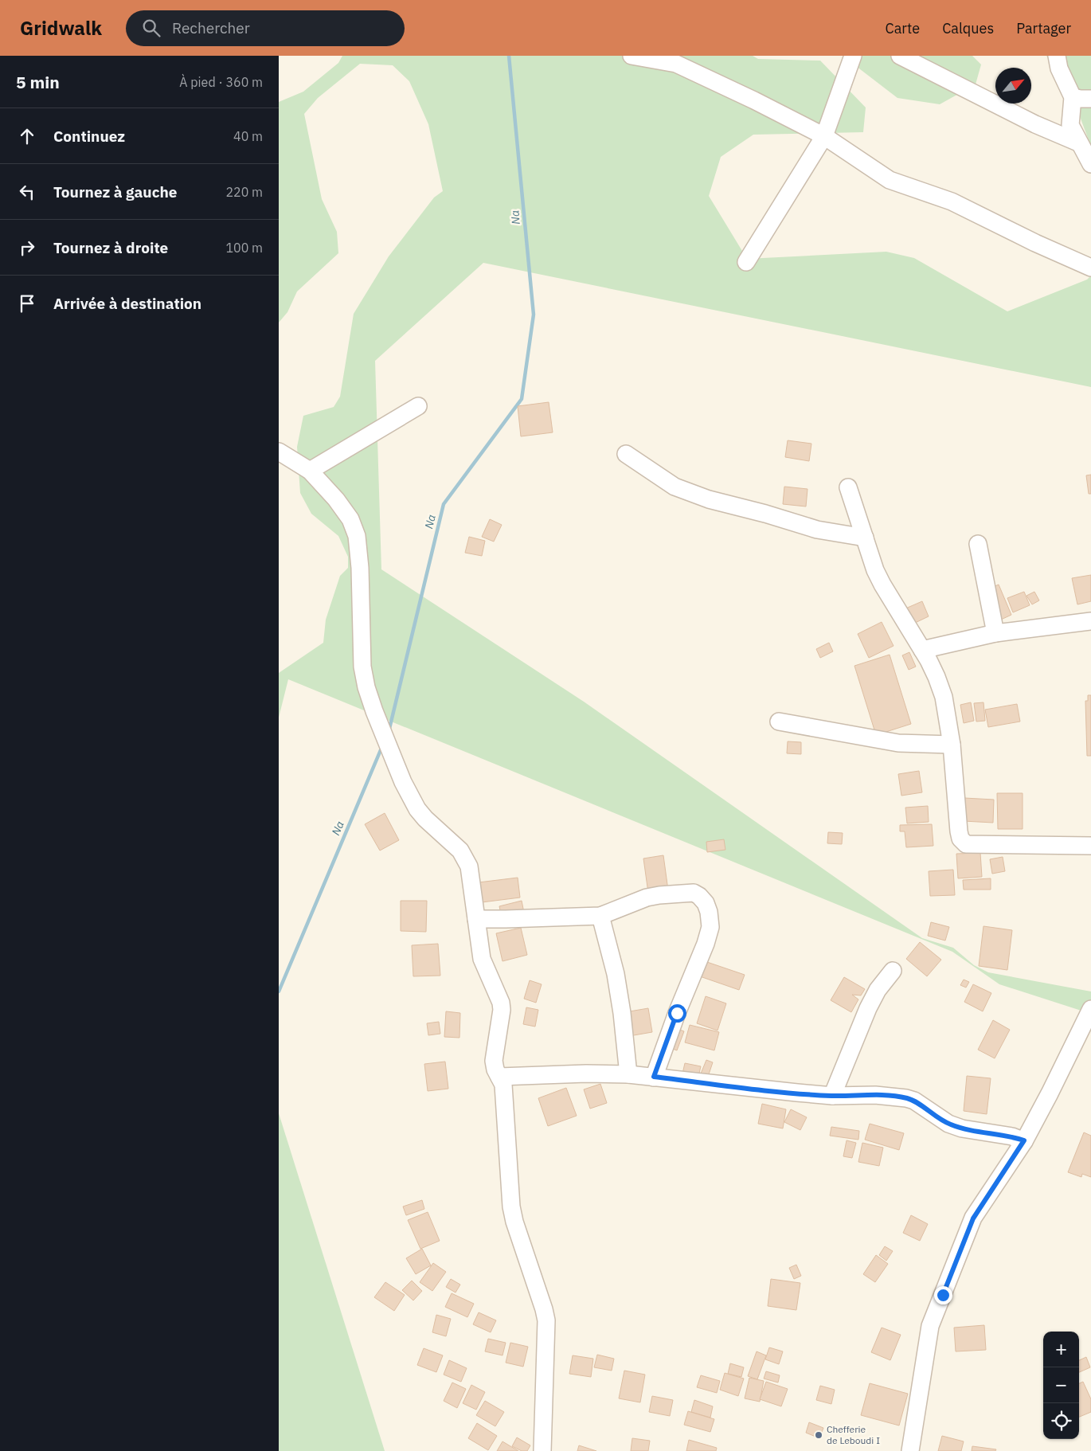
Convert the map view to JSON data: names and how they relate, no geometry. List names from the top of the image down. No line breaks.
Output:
{"water":["Na"],"places":["Chefferie de Leboudi I"],"north":"top right","page":{"header":"Gridwalk","search":"Rechercher","nav":["Carte","Calques","Partager"],"heading":["5 min","À pied · 360 m"],"list":[["Continuez","40 m"],["Tournez à gauche","220 m"],["Tournez à droite","100 m"],"Arrivée à destination"],"map_buttons":["+","−"]}}
